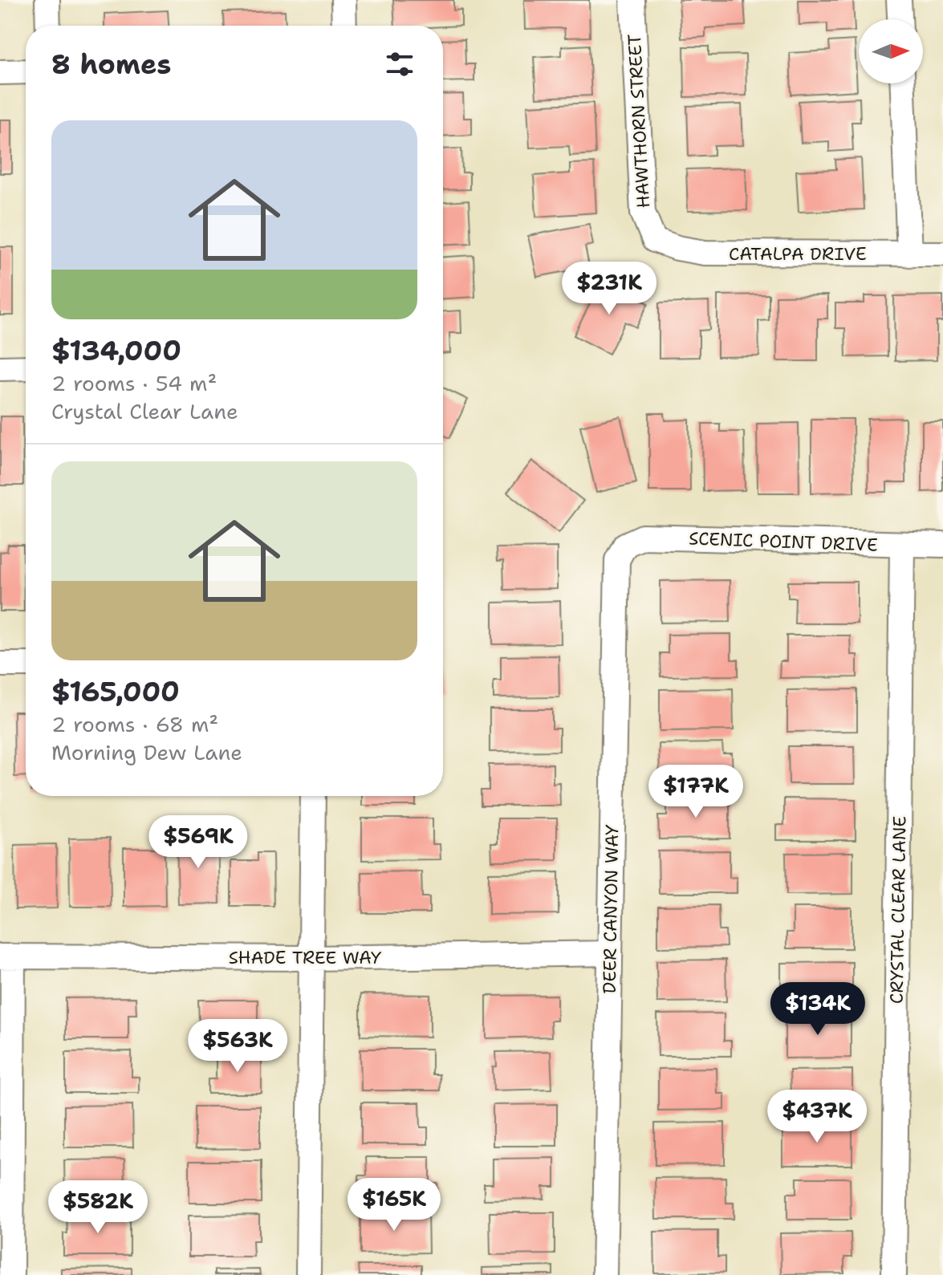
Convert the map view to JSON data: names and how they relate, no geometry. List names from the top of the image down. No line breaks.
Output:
{"streets":{"street":["HAWTHORN STREET","CATALPA DRIVE","SCENIC POINT DRIVE","DEER CANYON WAY","CRYSTAL CLEAR LANE","SHADE TREE WAY"]},"crossings":[["HAWTHORN STREET","CATALPA DRIVE"],["SCENIC POINT DRIVE","DEER CANYON WAY"],["SCENIC POINT DRIVE","CRYSTAL CLEAR LANE"],["DEER CANYON WAY","SHADE TREE WAY"]],"north":"right","page":{"heading":"8 homes","list":[{"name":"$134,000","note":"2 rooms · 54 m² · Crystal Clear Lane"},{"name":"$165,000","note":"2 rooms · 68 m² · Morning Dew Lane"}],"price":["$231K","$177K","$569K","$134K","$563K","$437K","$165K","$582K"]}}
